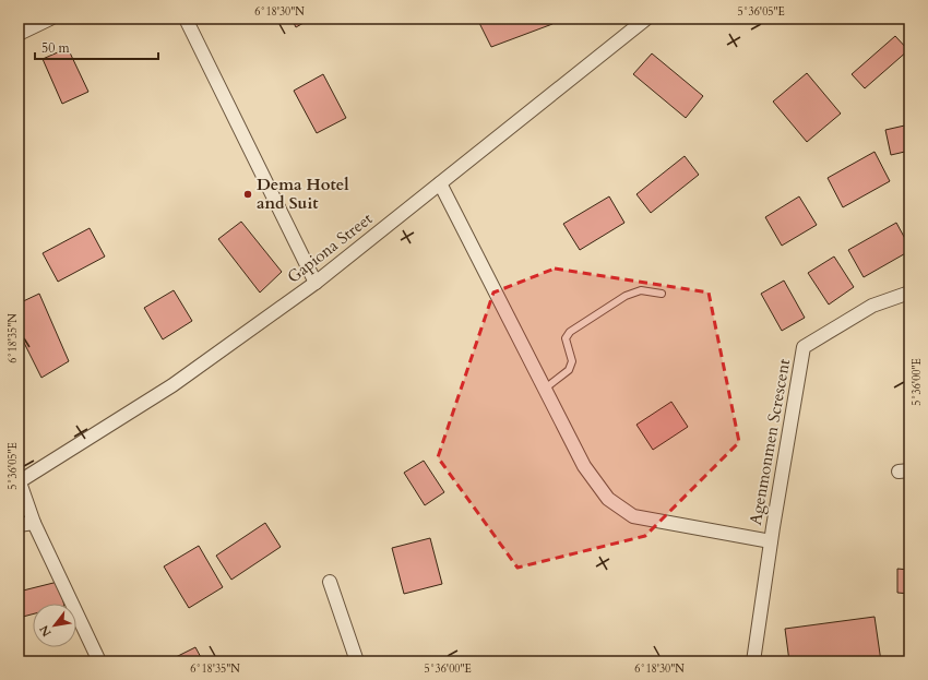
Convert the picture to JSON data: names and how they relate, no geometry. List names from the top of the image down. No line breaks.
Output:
{"streets":{"street":["Gapiona Street","Agenmonmen Screscent"]},"places":["Dema Hotel and Suit"],"scale_bar":"50 m","north":"bottom left","coordinates":["6°18'30\"N","5°36'05\"E","6°18'35\"N","5°36'00\"E"]}
